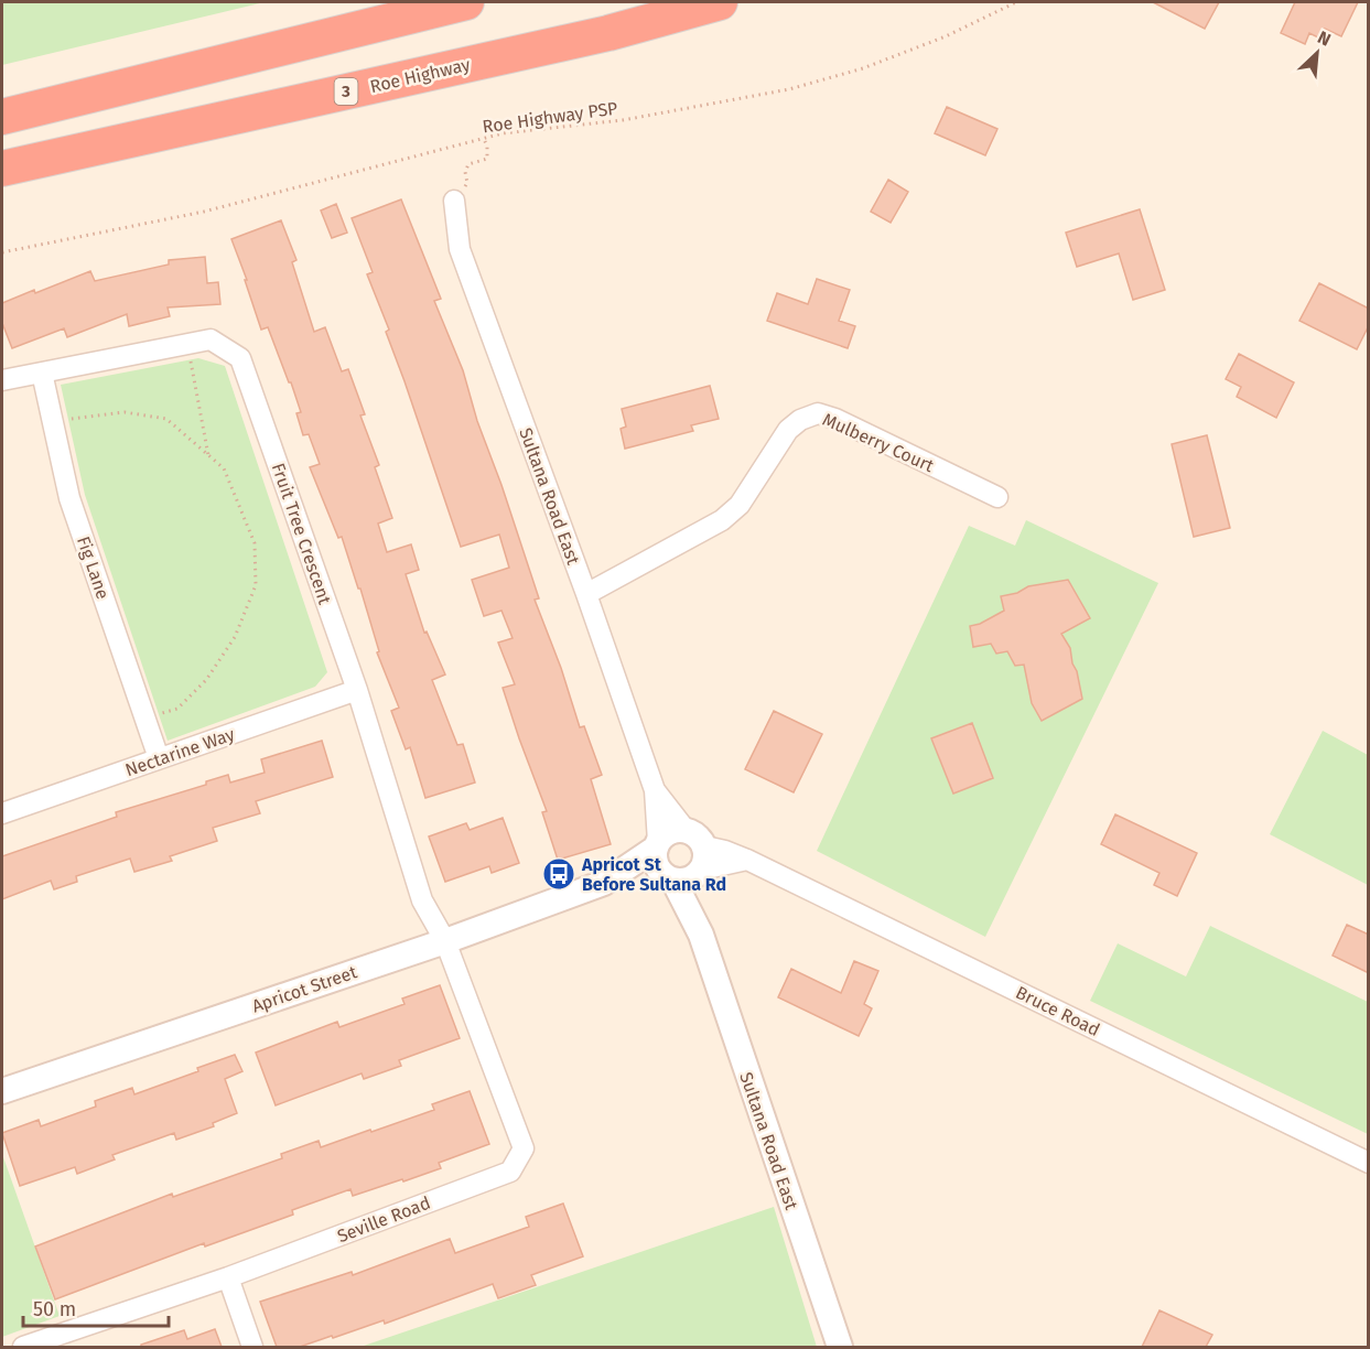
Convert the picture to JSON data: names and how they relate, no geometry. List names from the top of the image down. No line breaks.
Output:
{"streets":{"highway":["Roe Highway","3"],"street":["Mulberry Court","Sultana Road East","Fruit Tree Crescent","Fig Lane","Nectarine Way","Apricot Street","Bruce Road","Seville Road"],"path":["Roe Highway PSP"]},"crossings":[["Mulberry Court","Sultana Road East"],["Sultana Road East","Apricot Street"],["Sultana Road East","Bruce Road"],["Fruit Tree Crescent","Fig Lane"],["Fruit Tree Crescent","Nectarine Way"],["Fruit Tree Crescent","Apricot Street"],["Fruit Tree Crescent","Seville Road"],["Fig Lane","Nectarine Way"],["Apricot Street","Bruce Road"],["Apricot Street","Seville Road"]],"places":{"bus stop":["Apricot St Before Sultana Rd"]},"scale_bar":"50 m","north":"top right"}
